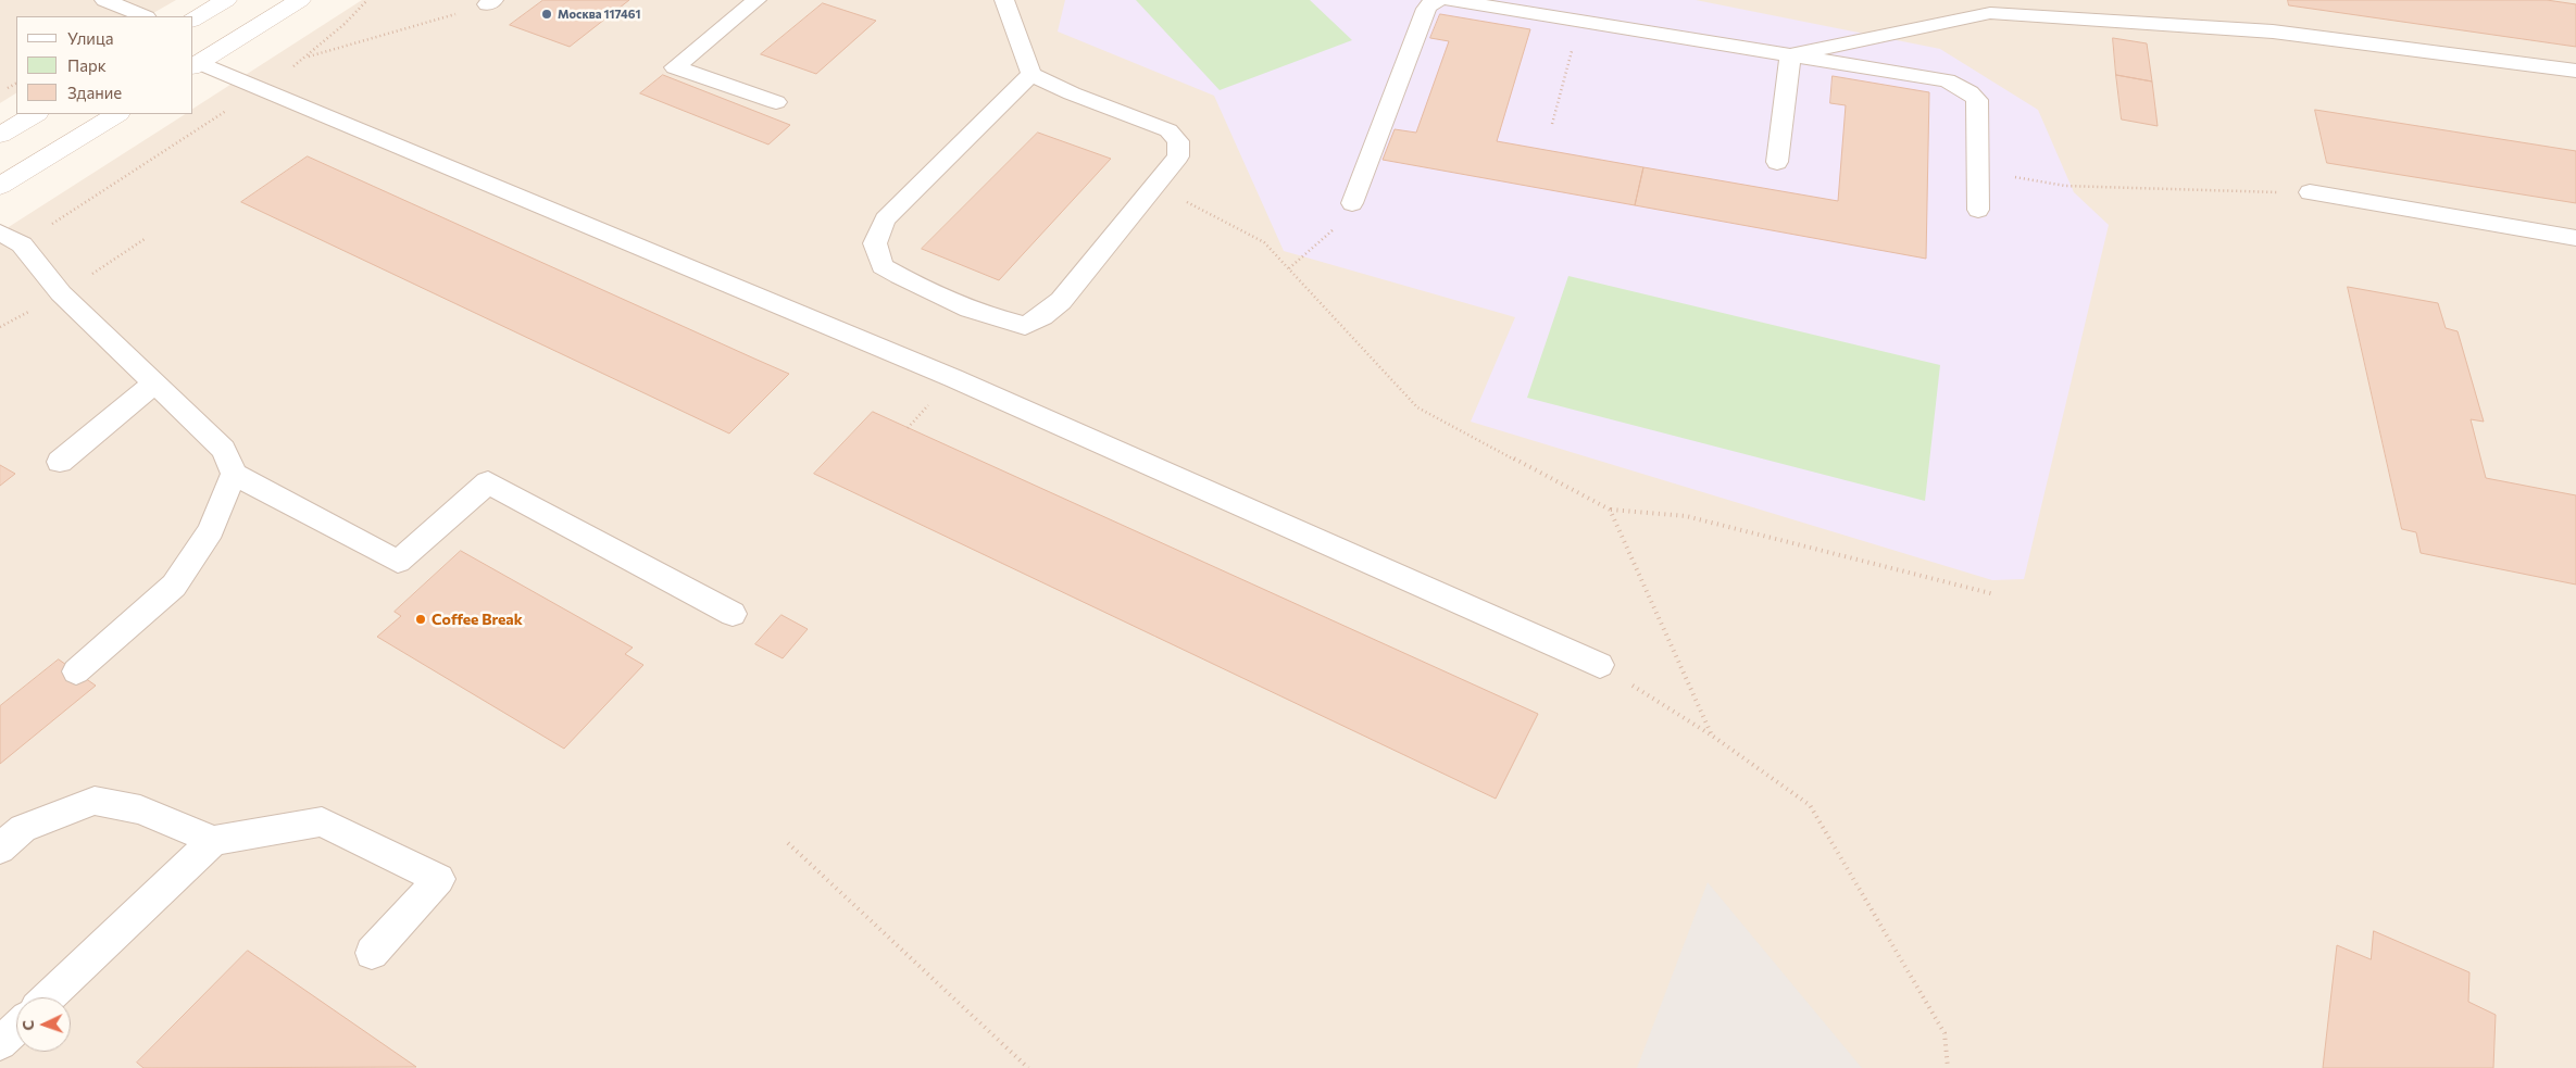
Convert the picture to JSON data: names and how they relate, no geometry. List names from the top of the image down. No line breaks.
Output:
{"places":["Москва 117461","Coffee Break"],"legend":["Улица","Парк","Здание"],"north":"left"}
